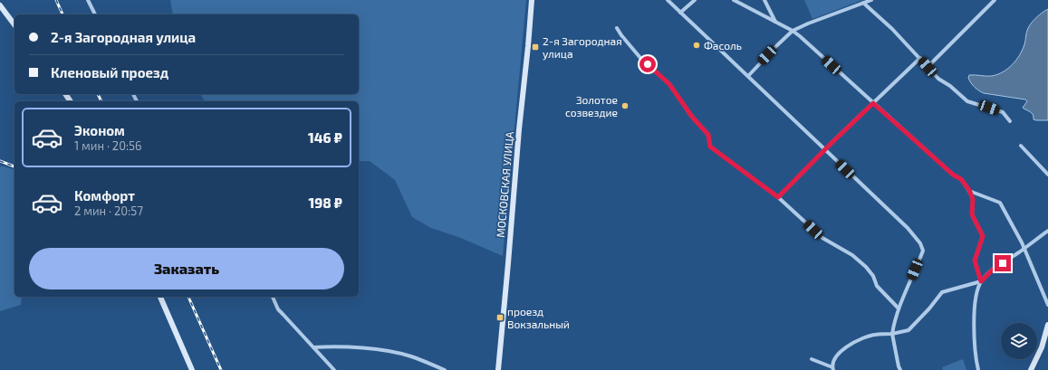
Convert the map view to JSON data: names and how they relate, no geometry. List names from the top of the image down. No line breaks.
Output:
{"streets":{"main road":["МОСКОВСКАЯ УЛИЦА"]},"places":{"other":["Фасоль","Золотое созвездие"],"transit":["2-я Загородная улица","проезд Вокзальный"]},"page":{"banner":["2-я Загородная улица","Кленовый проезд"],"list":[{"name":"Эконом","note":"1 мин · 20:56","value":"146 ₽"},{"name":"Комфорт","note":"2 мин · 20:57","value":"198 ₽"}],"buttons":"Заказать"}}
